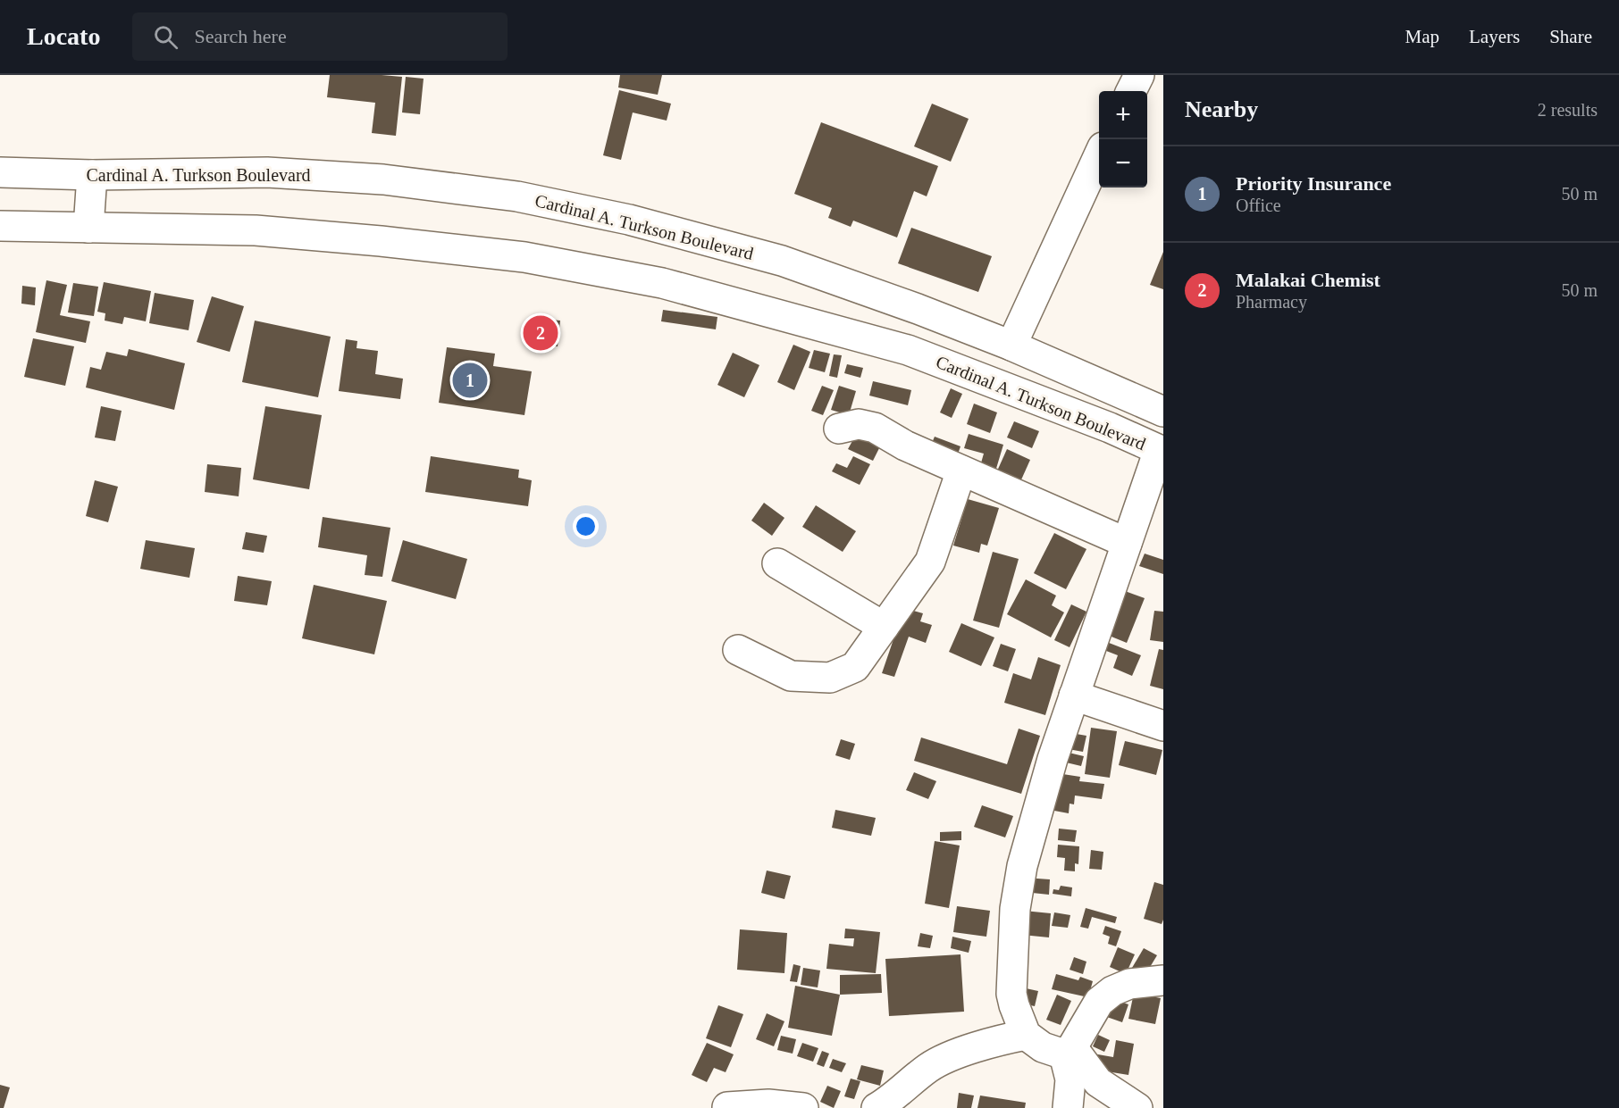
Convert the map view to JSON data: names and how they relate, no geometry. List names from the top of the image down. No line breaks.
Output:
{"streets":{"street":["Cardinal A. Turkson Boulevard"]},"page":{"header":"Locato","search":"Search here","nav":["Map","Layers","Share"],"heading":["Nearby","2 results"],"map_buttons":["+","−"],"list":[{"mark":"1","name":"Priority Insurance","note":"Office","value":"50 m"},{"mark":"2","name":"Malakai Chemist","note":"Pharmacy","value":"50 m"}],"pins":["2","1"]}}
